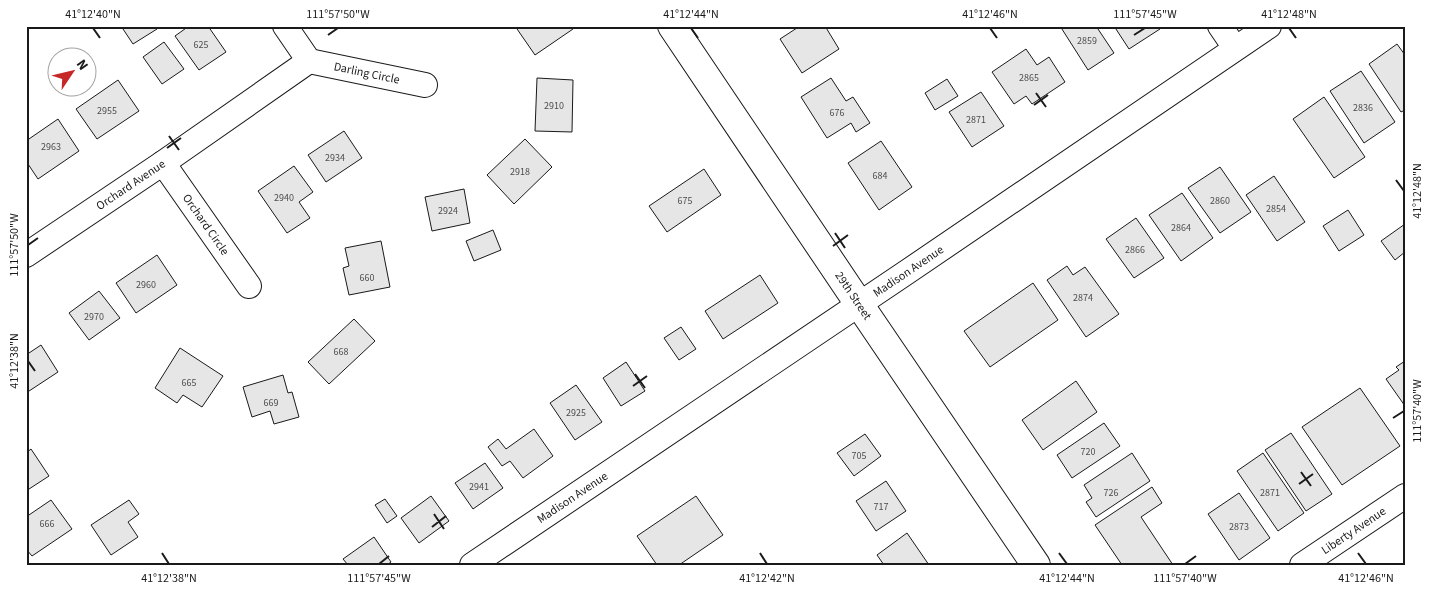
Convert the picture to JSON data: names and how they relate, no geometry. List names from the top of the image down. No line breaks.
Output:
{"streets":{"street":["Darling Circle","Orchard Avenue","Orchard Circle","Madison Avenue","29th Street","Liberty Avenue"]},"crossings":[["Darling Circle","Orchard Avenue"],["Orchard Avenue","Orchard Circle"],["Madison Avenue","29th Street"]],"house_numbers":["2859","625","2865","2910","2836","2955","676","2871","2963","2934","2918","684","2940","675","2860","2854","2924","2864","2866","660","2960","2874","2970","668","665","669","2925","720","705","2941","726","2871","717","666","2873"],"north":"top right","coordinates":["41°12'40\"N","111°57'50\"W","41°12'44\"N","41°12'46\"N","111°57'45\"W","41°12'48\"N","41°12'38\"N","111°57'40\"W","41°12'42\"N"]}
